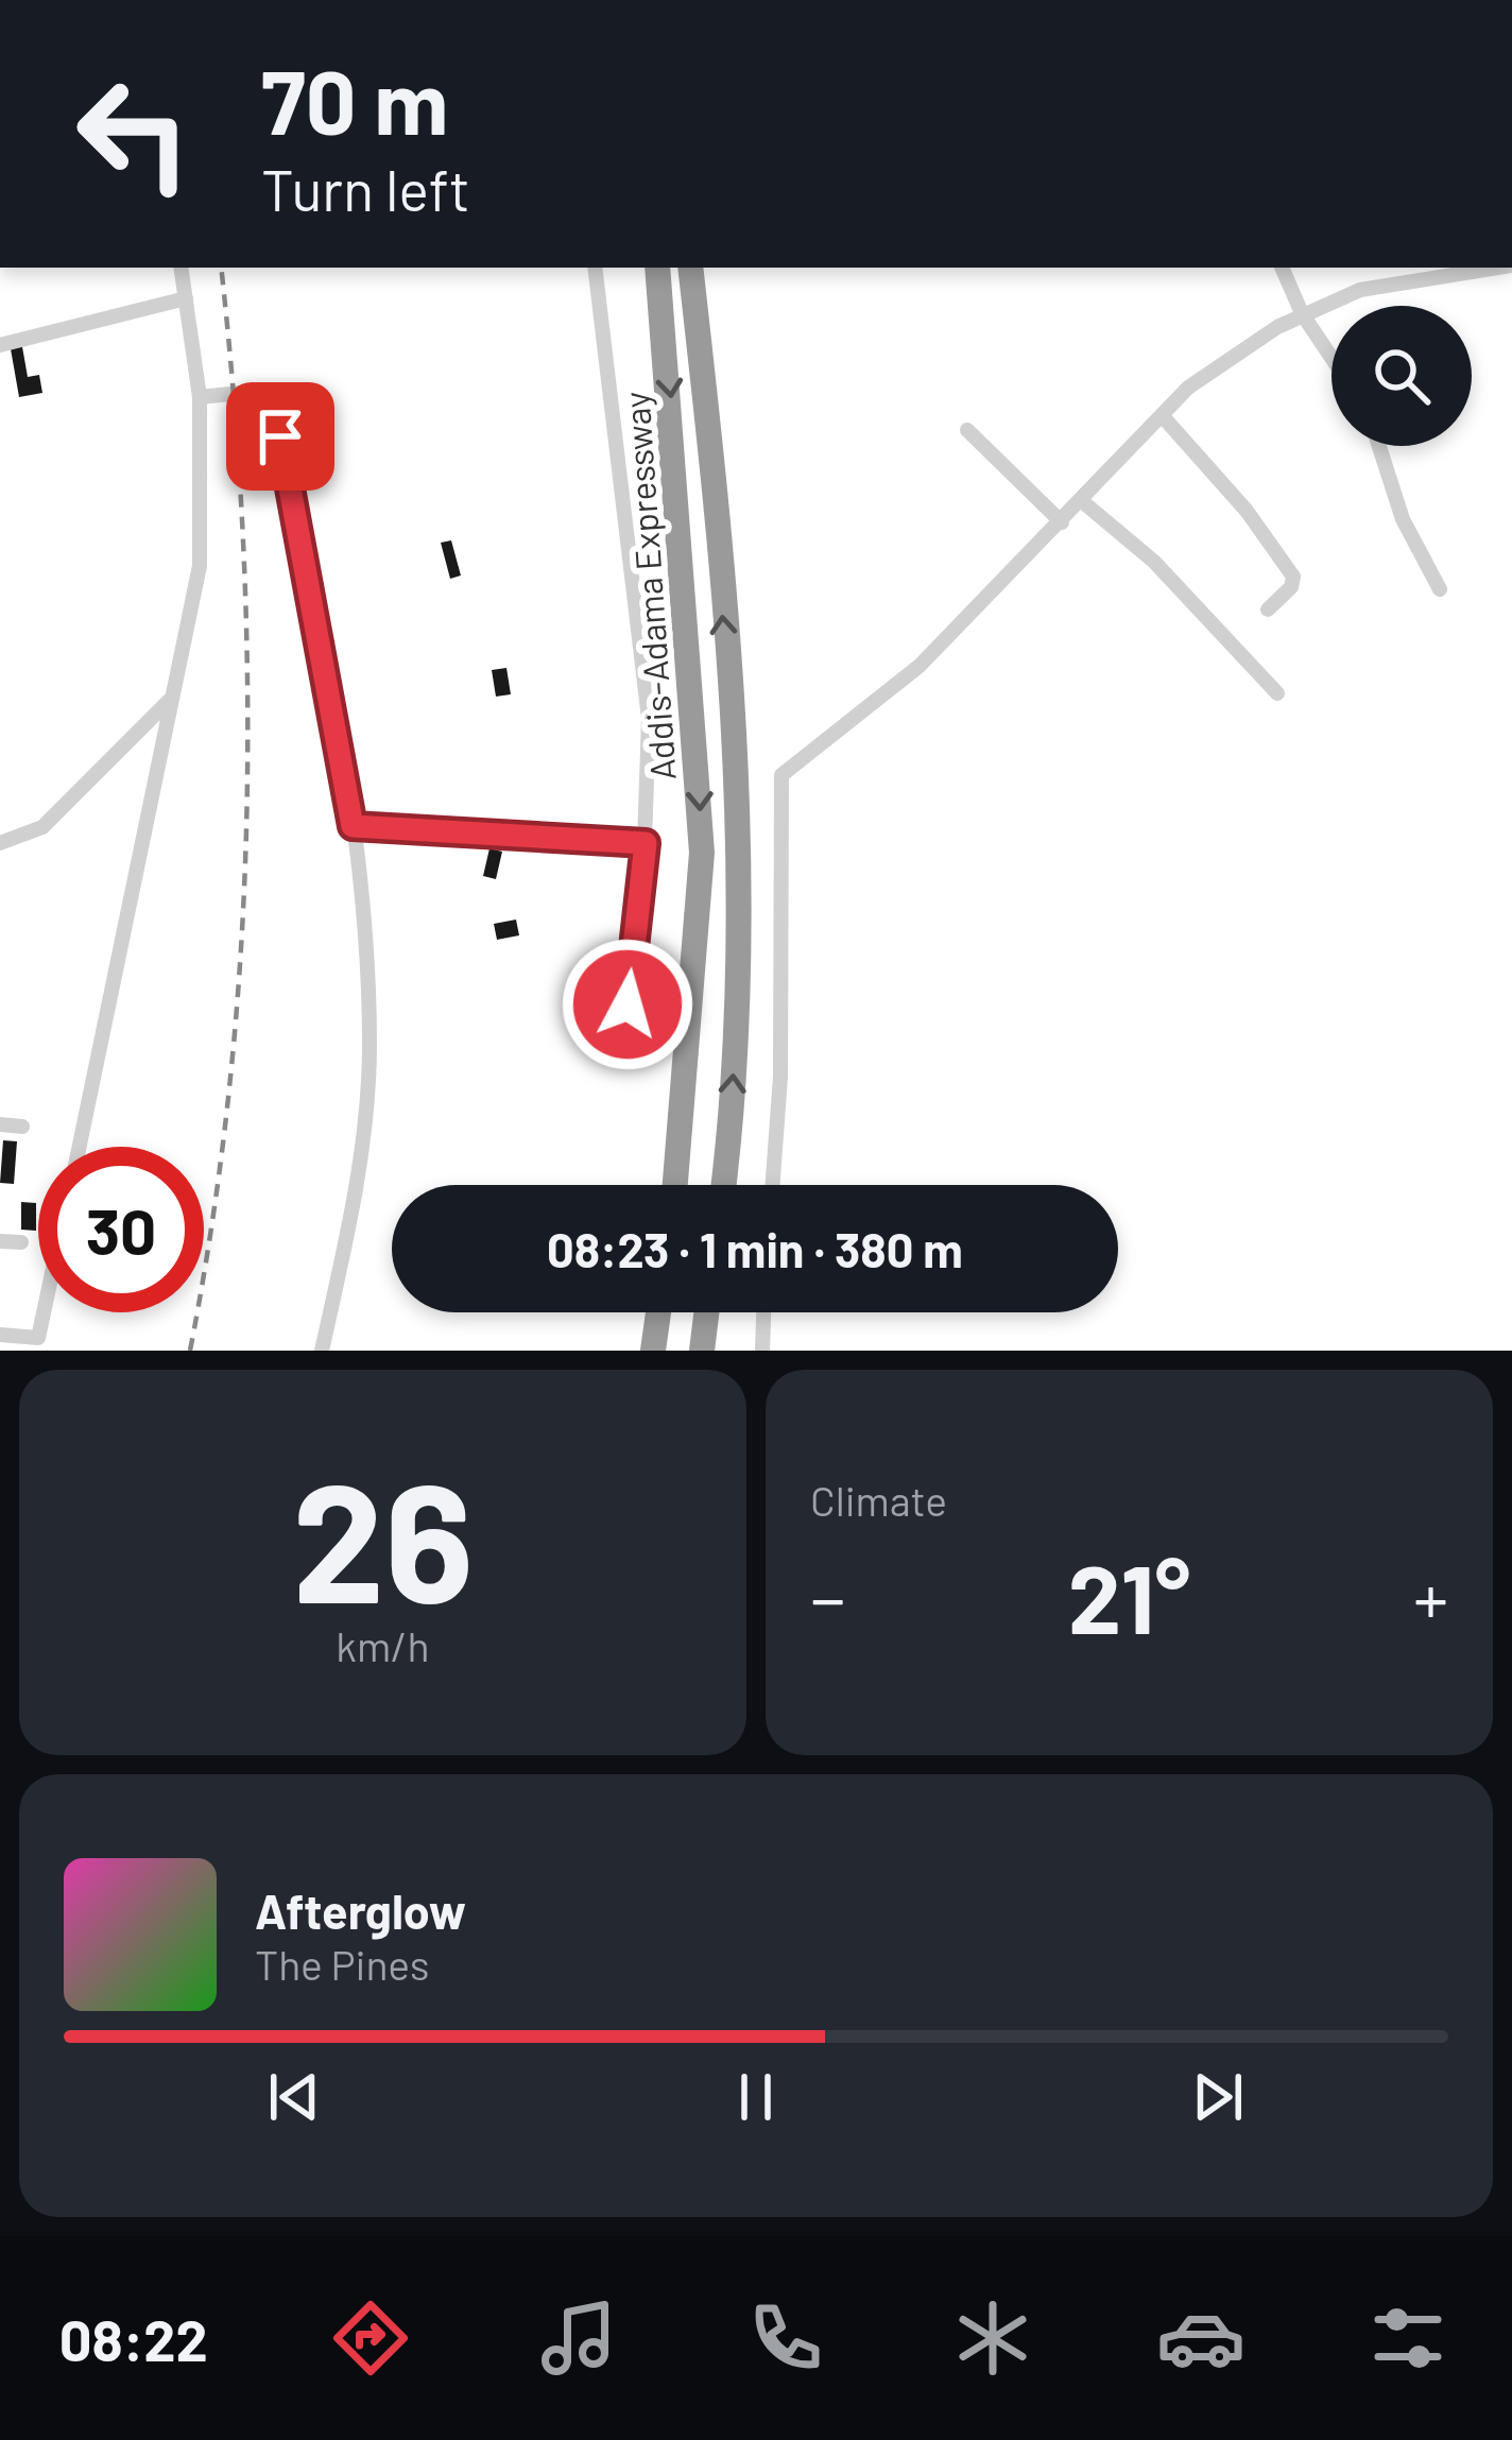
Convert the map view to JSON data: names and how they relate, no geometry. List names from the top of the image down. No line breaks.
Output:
{"streets":{"highway":["Addis-Adama Expressway"]},"page":{"turn":["70 m","Turn left"],"limit":"30","trip":"08:23 · 1 min · 380 m","tile":[["26","km/h"],"Climate"],"heat":["−","21°","+"],"song":["Afterglow","The Pines"],"tabs":"08:22"}}
